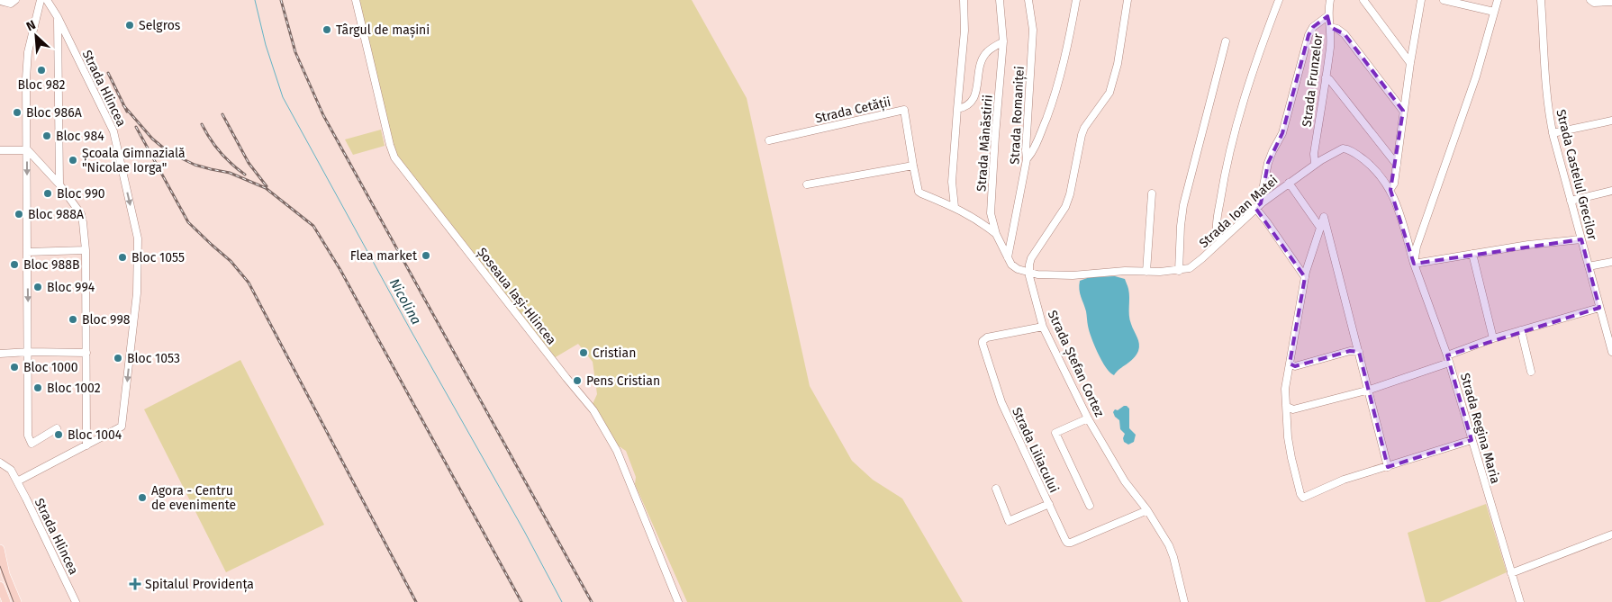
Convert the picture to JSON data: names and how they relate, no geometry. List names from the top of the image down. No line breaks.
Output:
{"streets":{"street":["Strada Frunzelor","Strada Hlincea","Strada Cetății","Strada Romaniței","Strada Mânăstirii","Strada Castelul Grecilor","Strada Ioan Matei","Șoseaua Iași-Hlincea","Strada Ștefan Cortez","Strada Regina Maria","Strada Liliacului"]},"crossings":[["Strada Frunzelor","Strada Ioan Matei"],["Strada Cetății","Strada Mânăstirii"],["Strada Romaniței","Strada Mânăstirii"],["Strada Mânăstirii","Strada Ioan Matei"],["Strada Mânăstirii","Strada Ștefan Cortez"],["Strada Ioan Matei","Strada Ștefan Cortez"],["Strada Ioan Matei","Strada Regina Maria"],["Strada Ștefan Cortez","Strada Liliacului"]],"water":["Nicolina"],"places":{"other":["Selgros","Târgul de mașini","Bloc 982","Bloc 986A","Bloc 984","Școala Gimnazială \"Nicolae Iorga\"","Bloc 990","Bloc 988A","Flea market","Bloc 1055","Bloc 988B","Bloc 994","Bloc 998","Cristian","Bloc 1053","Bloc 1000","Pens Cristian","Bloc 1002","Bloc 1004","Agora - Centru de evenimente"],"health":["Spitalul Providența"]},"north":"top left"}
